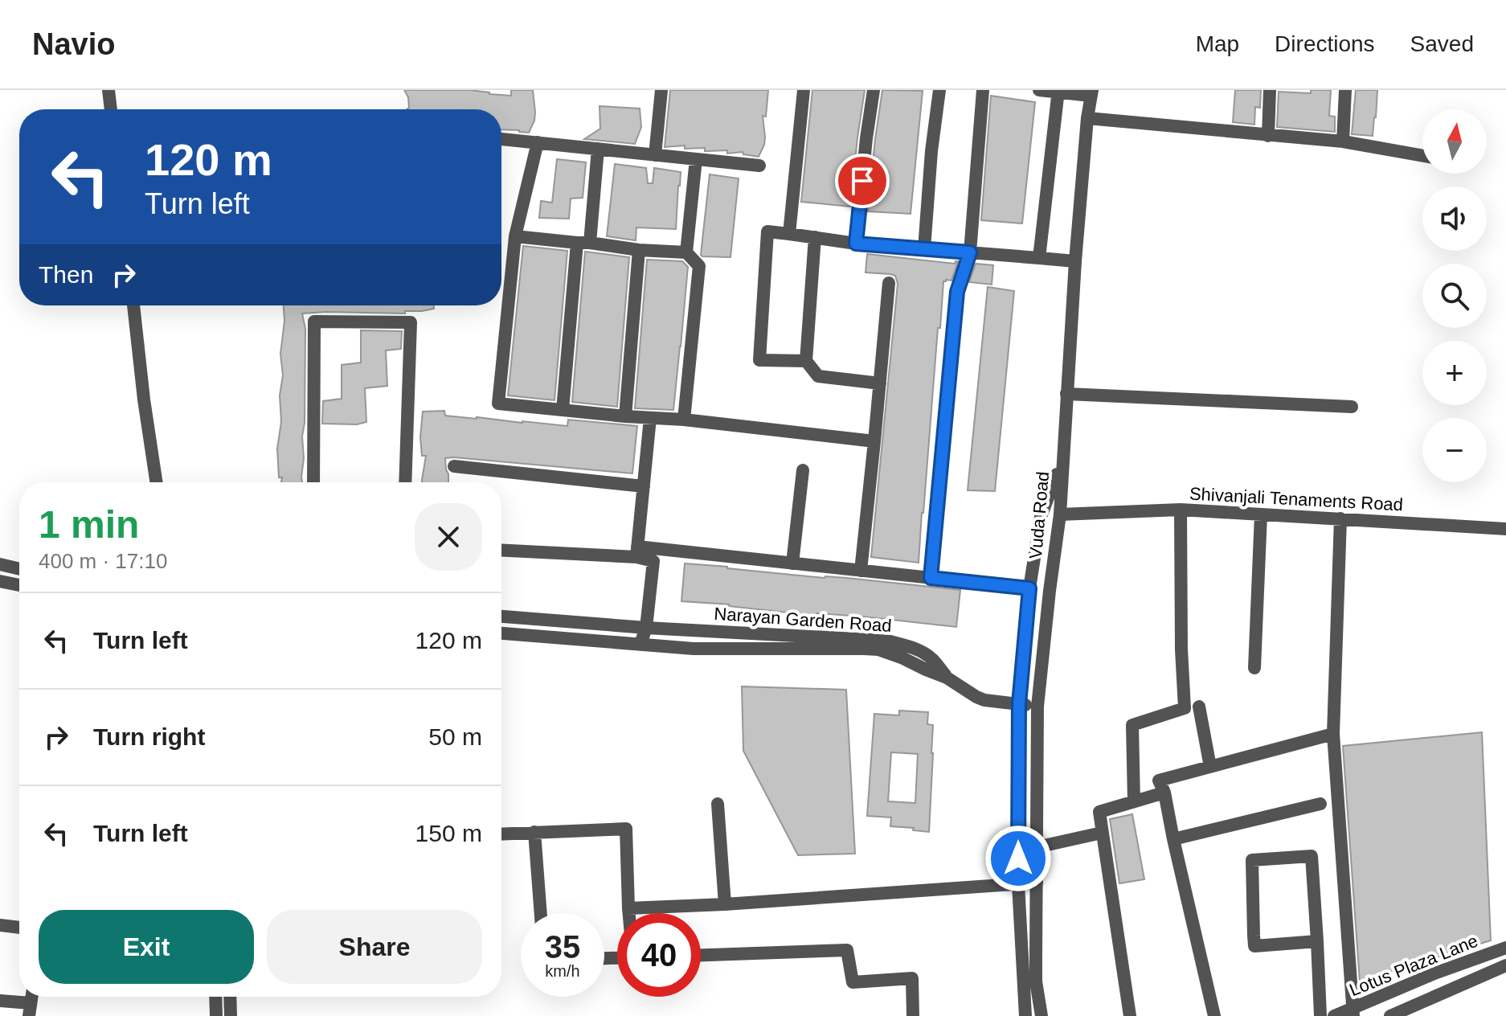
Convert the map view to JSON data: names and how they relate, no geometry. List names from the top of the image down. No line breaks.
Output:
{"streets":{"street":["Shivanjali Tenaments Road","Vuda Road","Narayan Garden Road","Lotus Plaza Lane"]},"north":"top","page":{"header":"Navio","nav":["Map","Directions","Saved"],"map_buttons":["+","−"],"turn":["120 m","Turn left"],"then":"Then","heading":["1 min","400 m · 17:10"],"list":[{"name":"Turn left","value":"120 m"},{"name":"Turn right","value":"50 m"},{"name":"Turn left","value":"150 m"}],"buttons":["Exit","Share"],"speed":"35 km/h","limit":"40"}}
